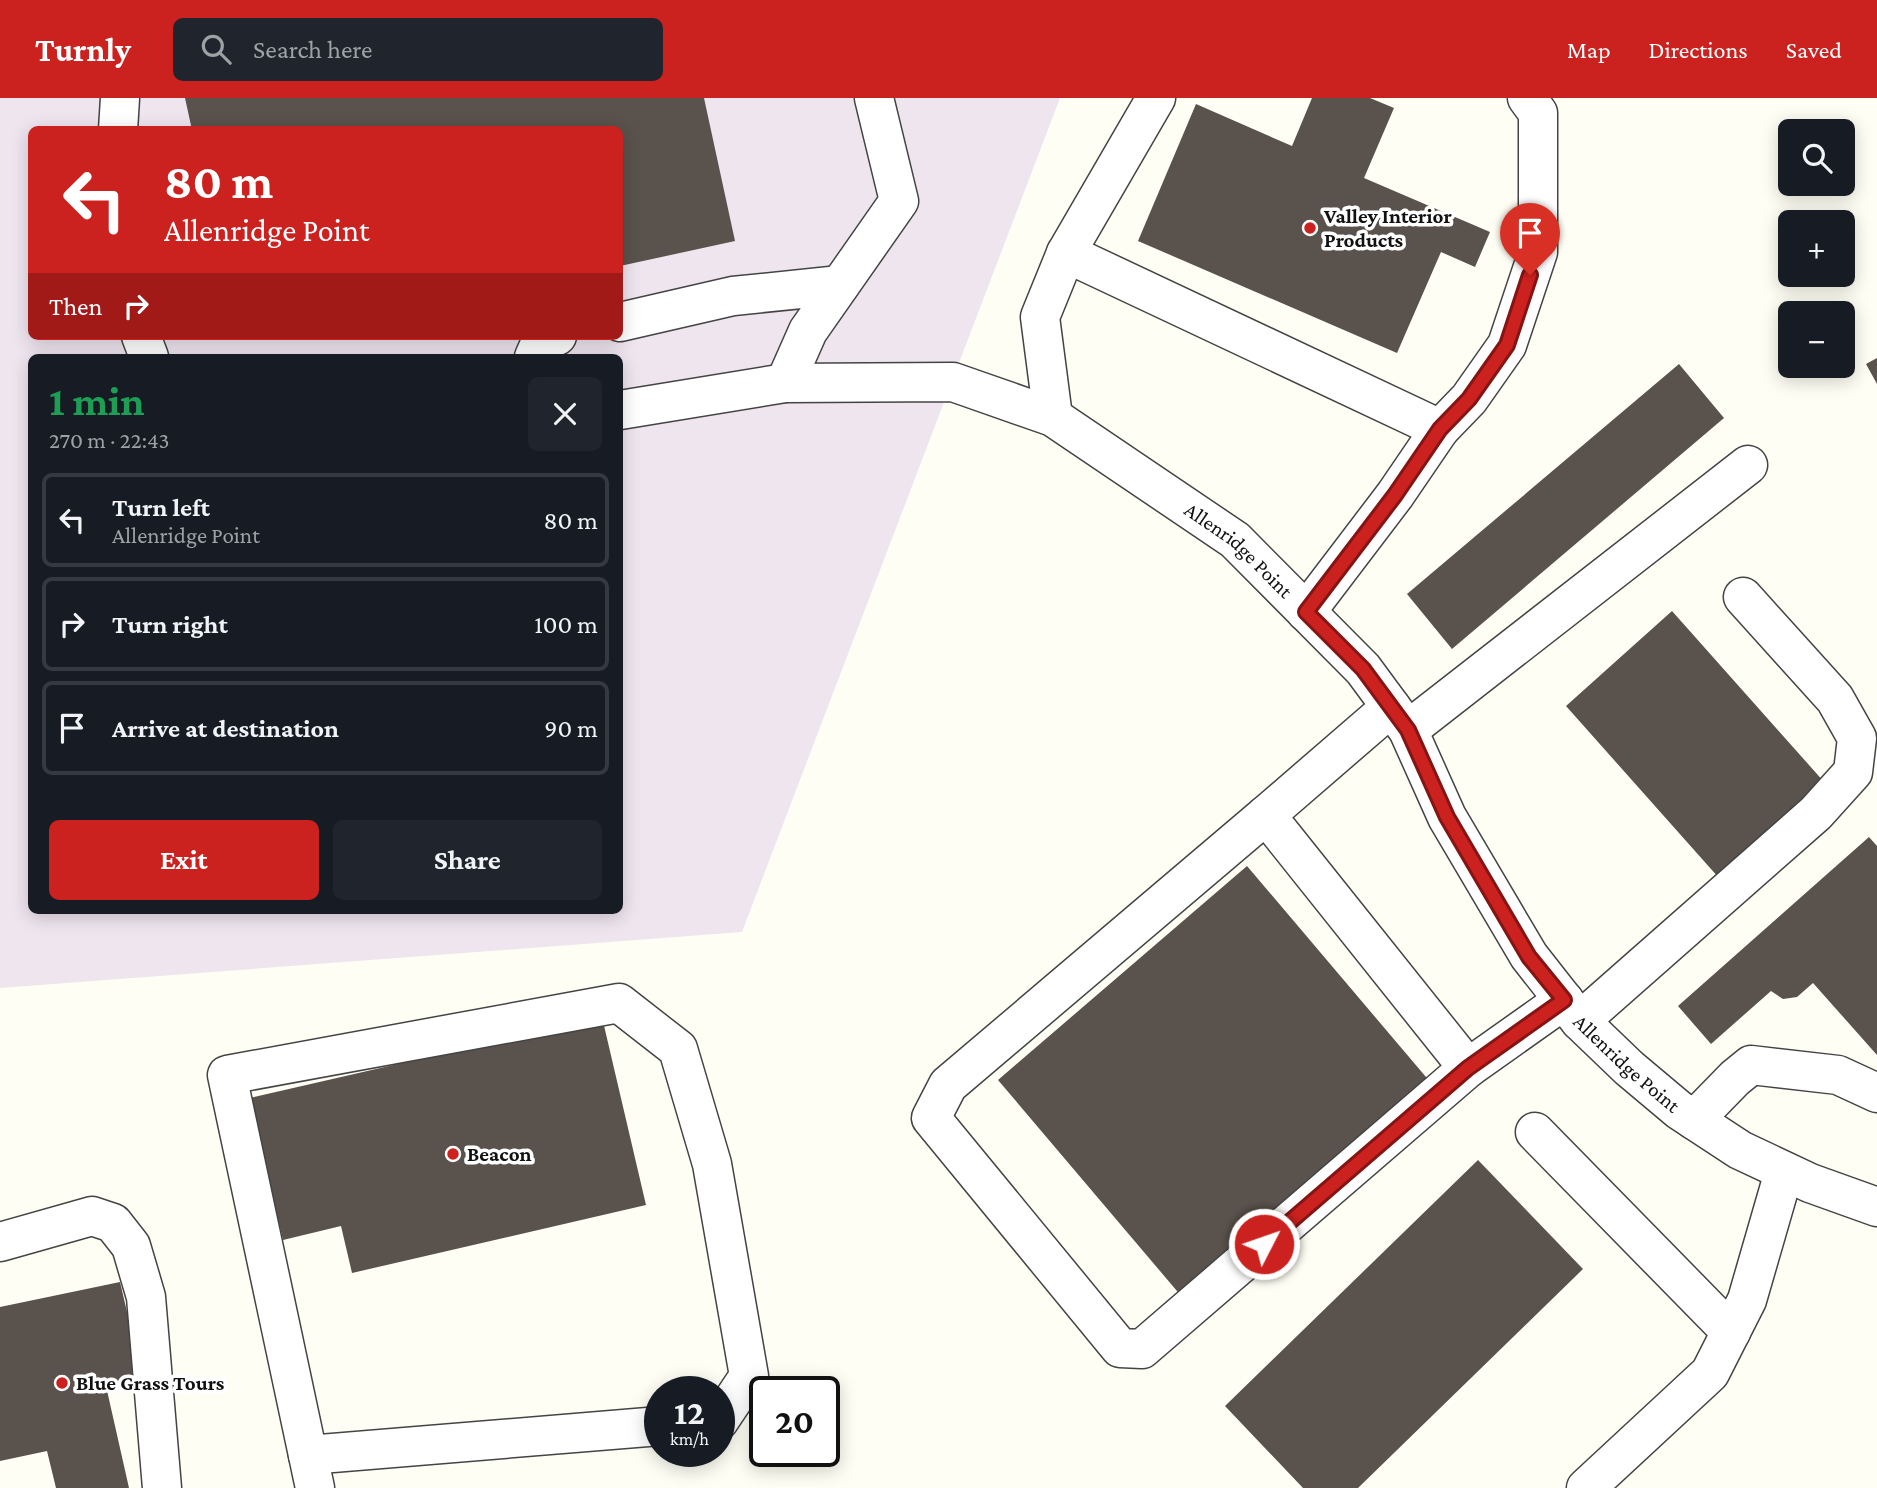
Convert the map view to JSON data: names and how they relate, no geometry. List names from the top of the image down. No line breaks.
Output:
{"streets":{"street":["Allenridge Point"]},"places":["Valley Interior Products","Beacon","Blue Grass Tours"],"page":{"header":"Turnly","search":"Search here","nav":["Map","Directions","Saved"],"map_buttons":["+","−"],"turn":["80 m","Allenridge Point"],"then":"Then","heading":["1 min","270 m · 22:43"],"list":[{"name":"Turn left","note":"Allenridge Point","value":"80 m"},{"name":"Turn right","value":"100 m"},{"name":"Arrive at destination","value":"90 m"}],"buttons":["Exit","Share"],"speed":"12 km/h","limit":"20"}}
